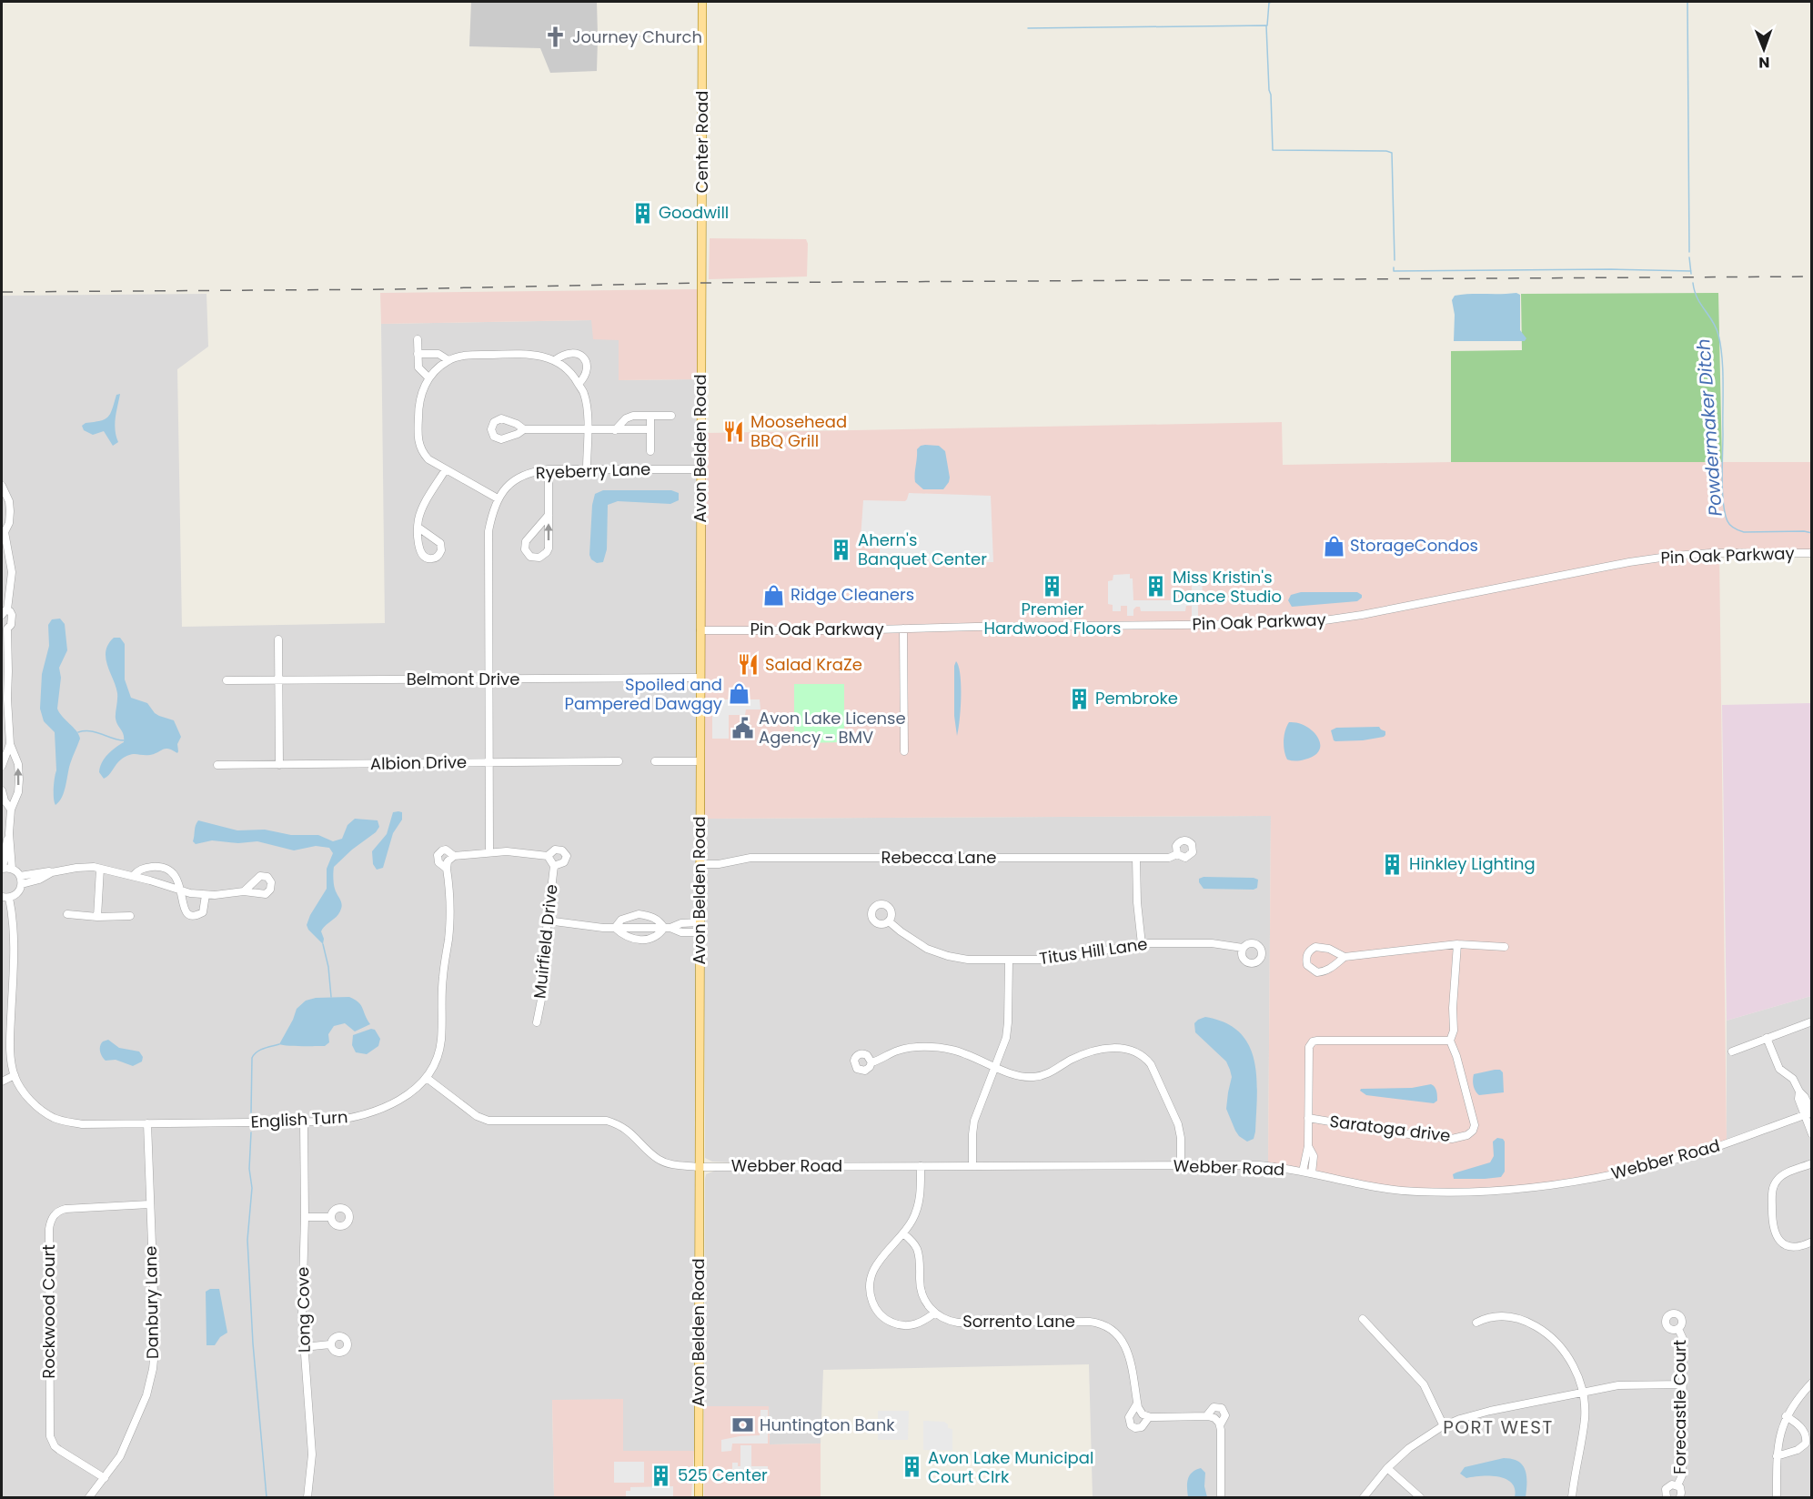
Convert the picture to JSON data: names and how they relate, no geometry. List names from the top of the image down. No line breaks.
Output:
{"streets":{"main road":["Center Road","Avon Belden Road"],"street":["Ryeberry Lane","Pin Oak Parkway","Belmont Drive","Albion Drive","Rebecca Lane","Muirfield Drive","Titus Hill Lane","English Turn","Saratoga drive","Webber Road","Danbury Lane","Long Cove","Rockwood Court","Sorrento Lane","Forecastle Court"]},"crossings":[["Center Road","Avon Belden Road"],["Avon Belden Road","Ryeberry Lane"],["Avon Belden Road","Pin Oak Parkway"],["Avon Belden Road","Belmont Drive"],["Avon Belden Road","Rebecca Lane"],["Avon Belden Road","Webber Road"],["Ryeberry Lane","Belmont Drive"],["Ryeberry Lane","Albion Drive"],["Ryeberry Lane","Muirfield Drive"],["English Turn","Webber Road"],["English Turn","Danbury Lane"],["English Turn","Long Cove"],["Danbury Lane","Rockwood Court"]],"districts":["PORT WEST"],"water":["Powdermaker Ditch"],"places":{"church":["Journey Church"],"building":["Goodwill","Ahern's Banquet Center","Premier Hardwood Floors","Miss Kristin's Dance Studio","Pembroke","Hinkley Lighting","Avon Lake Municipal Court Clrk","525 Center"],"restaurant":["Moosehead BBQ Grill","Salad KraZe"],"shop":["StorageCondos","Ridge Cleaners","Spoiled and Pampered Dawggy"],"public building":["Avon Lake License Agency - BMV"],"bank":["Huntington Bank"]},"north":"bottom"}
